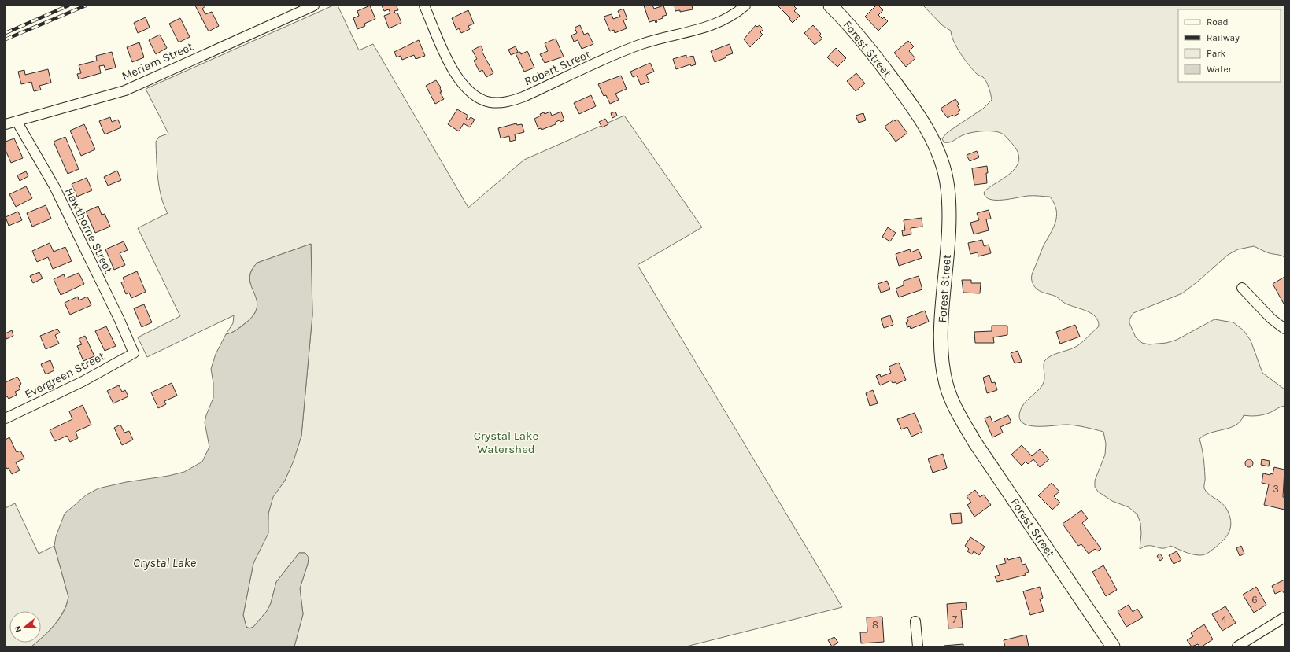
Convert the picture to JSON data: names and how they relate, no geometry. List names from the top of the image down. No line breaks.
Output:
{"streets":{"main road":["Forest Street"],"street":["Meriam Street","Robert Street","Hawthorne Street","Evergreen Street"]},"crossings":[["Meriam Street","Hawthorne Street"],["Hawthorne Street","Evergreen Street"]],"water":["Crystal Lake"],"parks":["Crystal Lake Watershed"],"house_numbers":["3","6","7","4","8"],"legend":["Road","Railway","Park","Water"],"north":"left"}
